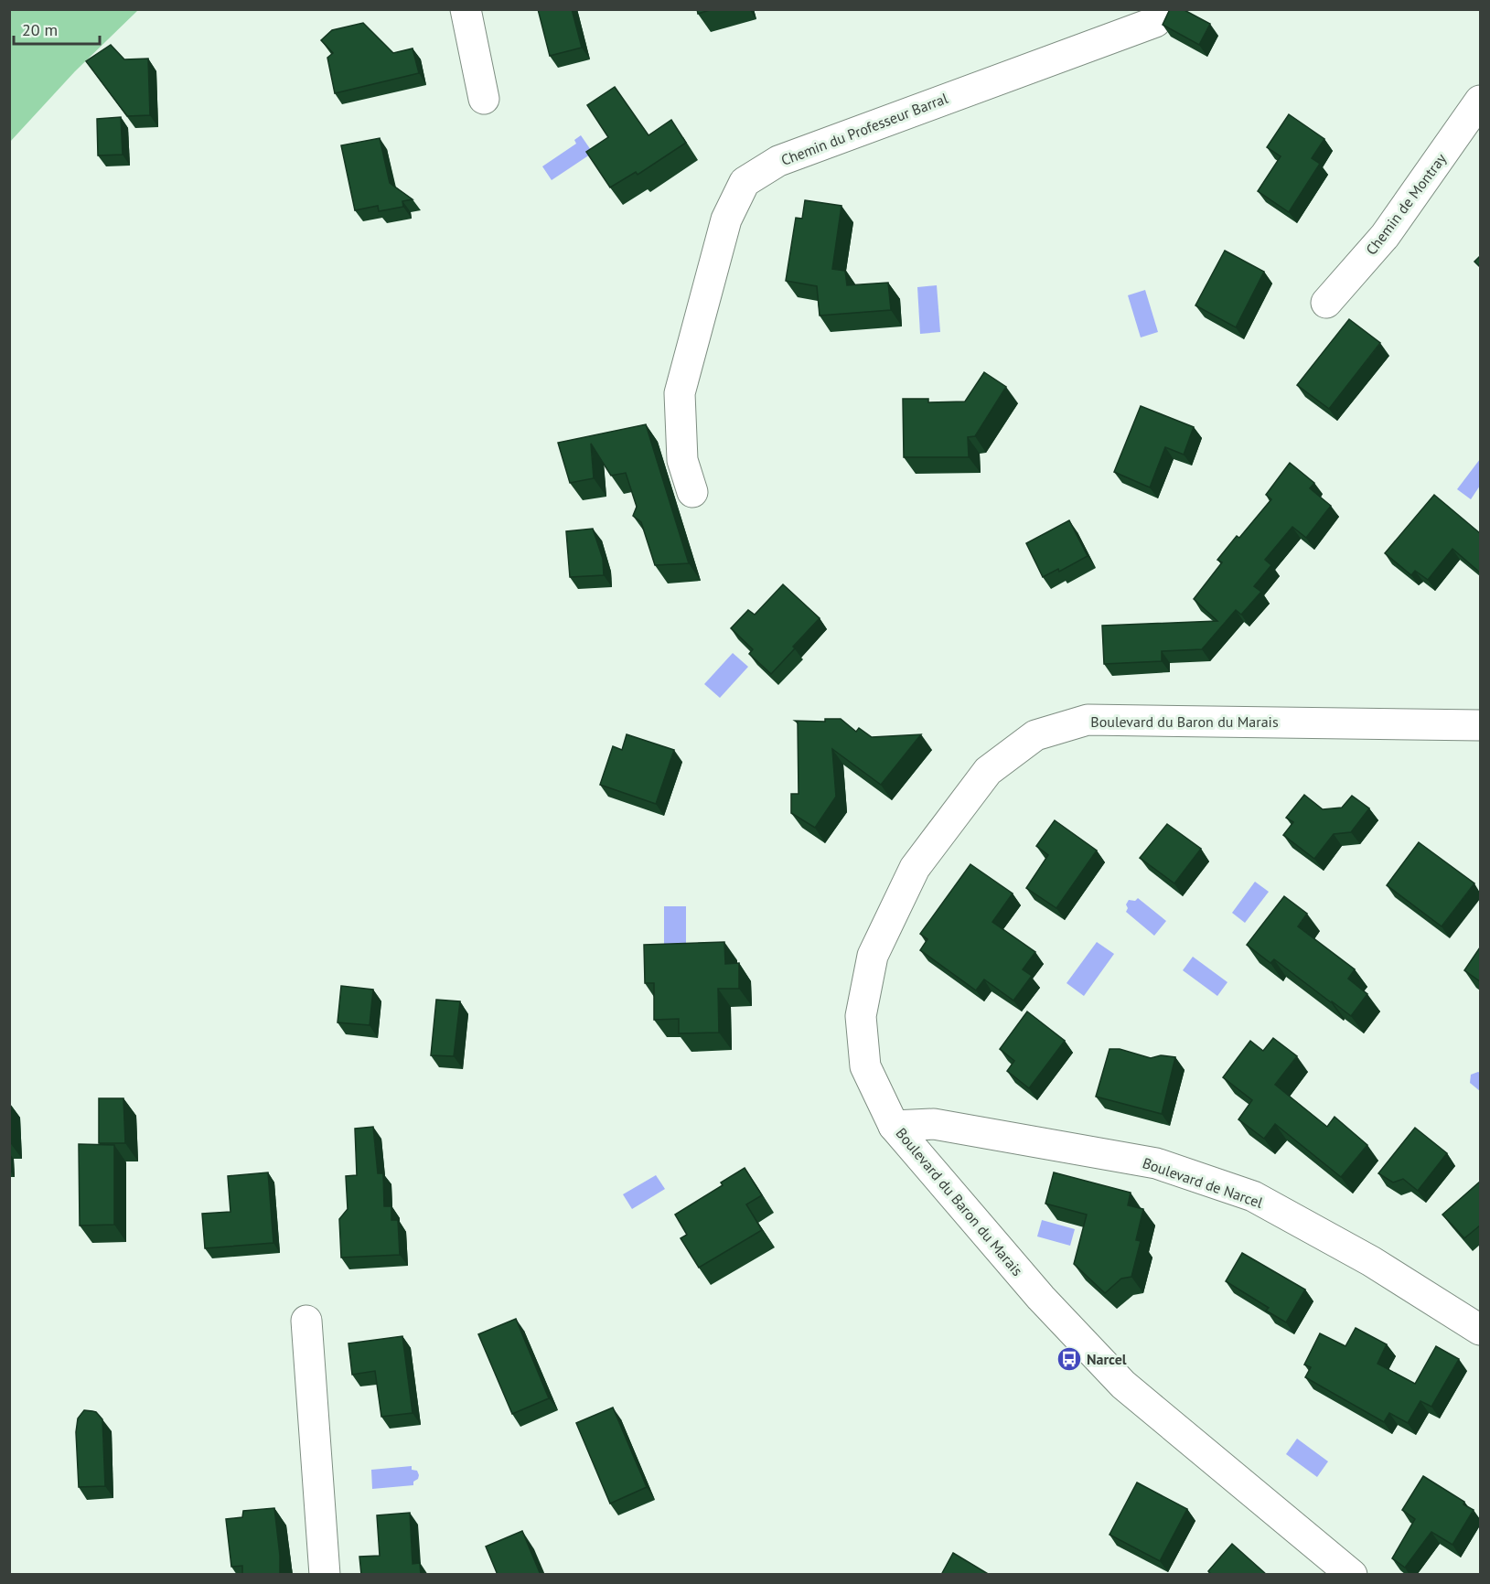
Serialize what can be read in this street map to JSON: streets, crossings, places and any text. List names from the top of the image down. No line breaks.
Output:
{"streets":{"street":["Chemin du Professeur Barral","Chemin de Montray","Boulevard du Baron du Marais","Boulevard de Narcel"]},"crossings":[["Boulevard du Baron du Marais","Boulevard de Narcel"]],"places":{"bus stop":["Narcel"]},"scale_bar":"20 m"}
